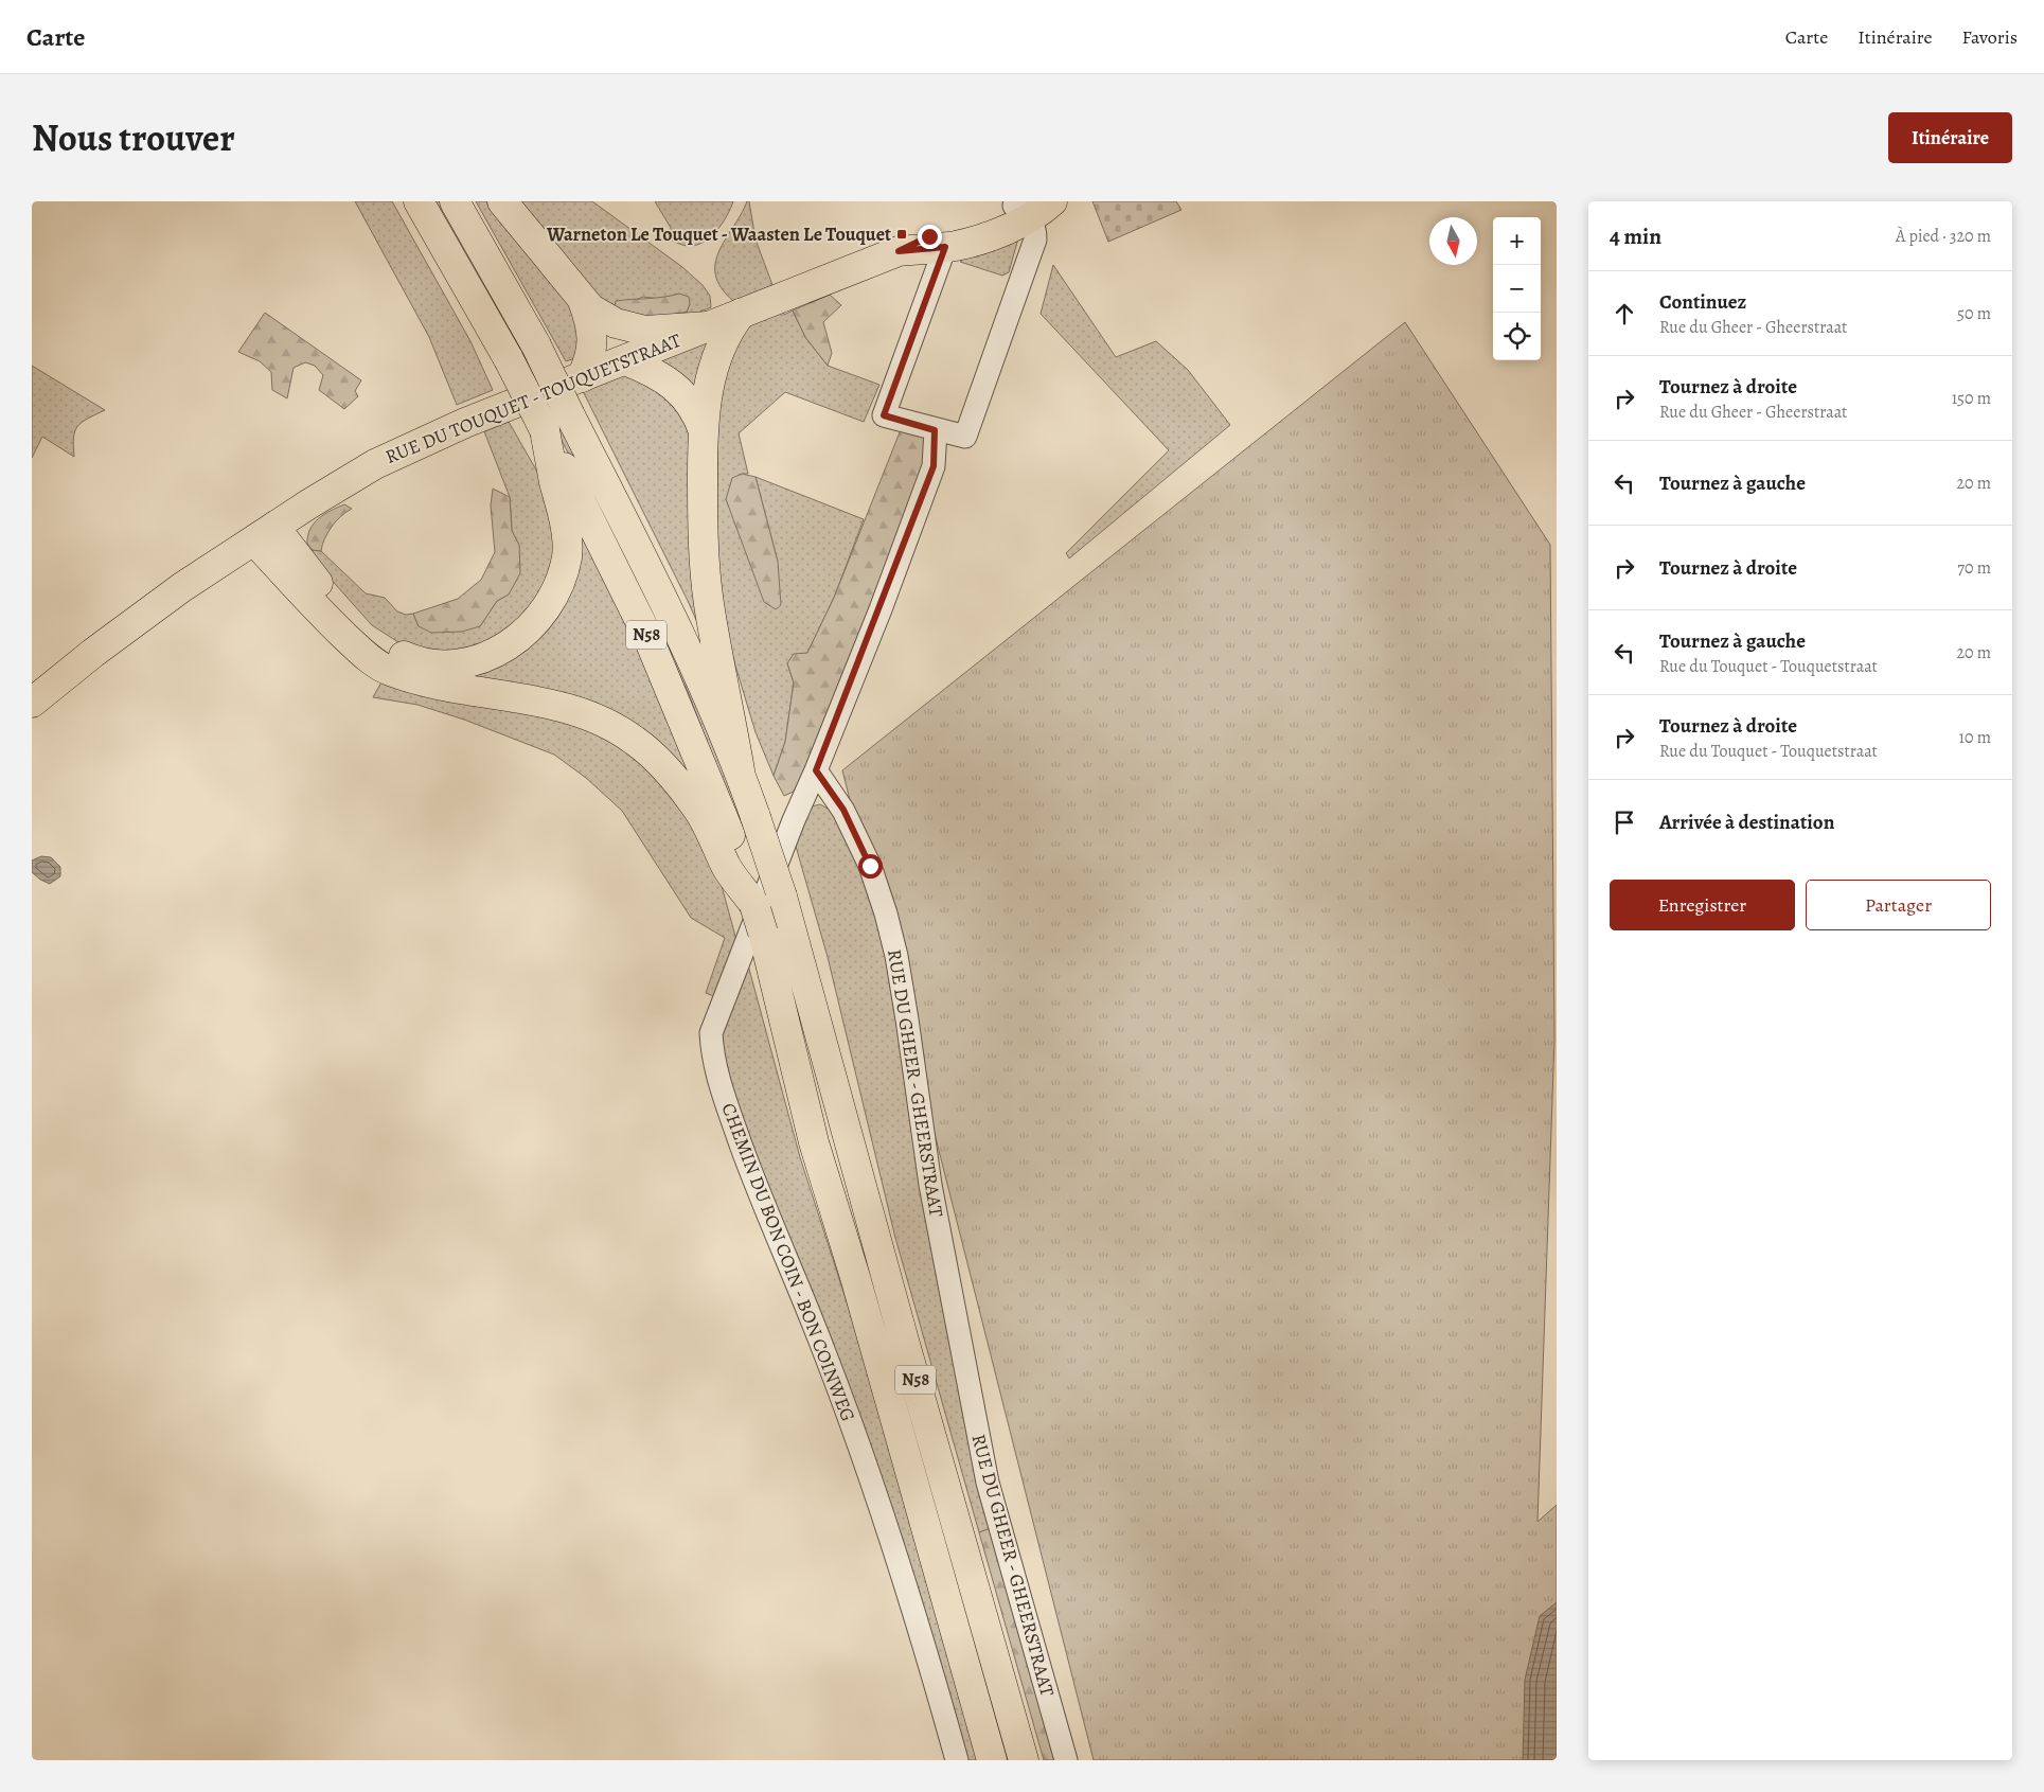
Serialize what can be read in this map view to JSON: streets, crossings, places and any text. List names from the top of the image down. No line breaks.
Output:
{"streets":{"main road":["RUE DU TOUQUET - TOUQUETSTRAAT","N58"],"street":["RUE DU GHEER - GHEERSTRAAT","CHEMIN DU BON COIN - BON COINWEG"]},"crossings":[["RUE DU GHEER - GHEERSTRAAT","CHEMIN DU BON COIN - BON COINWEG"]],"places":{"transit":["Warneton Le Touquet - Waasten Le Touquet"]},"north":"bottom","page":{"header":"Carte","nav":["Carte","Itinéraire","Favoris"],"title":"Nous trouver","buttons":["Itinéraire",["Enregistrer","Partager"]],"heading":["4 min","À pied · 320 m"],"map_buttons":["+","−"],"list":[["Continuez","Rue du Gheer - Gheerstraat","50 m"],["Tournez à droite","Rue du Gheer - Gheerstraat","150 m"],["Tournez à gauche","20 m"],["Tournez à droite","70 m"],["Tournez à gauche","Rue du Touquet - Touquetstraat","20 m"],["Tournez à droite","Rue du Touquet - Touquetstraat","10 m"],"Arrivée à destination"]}}
